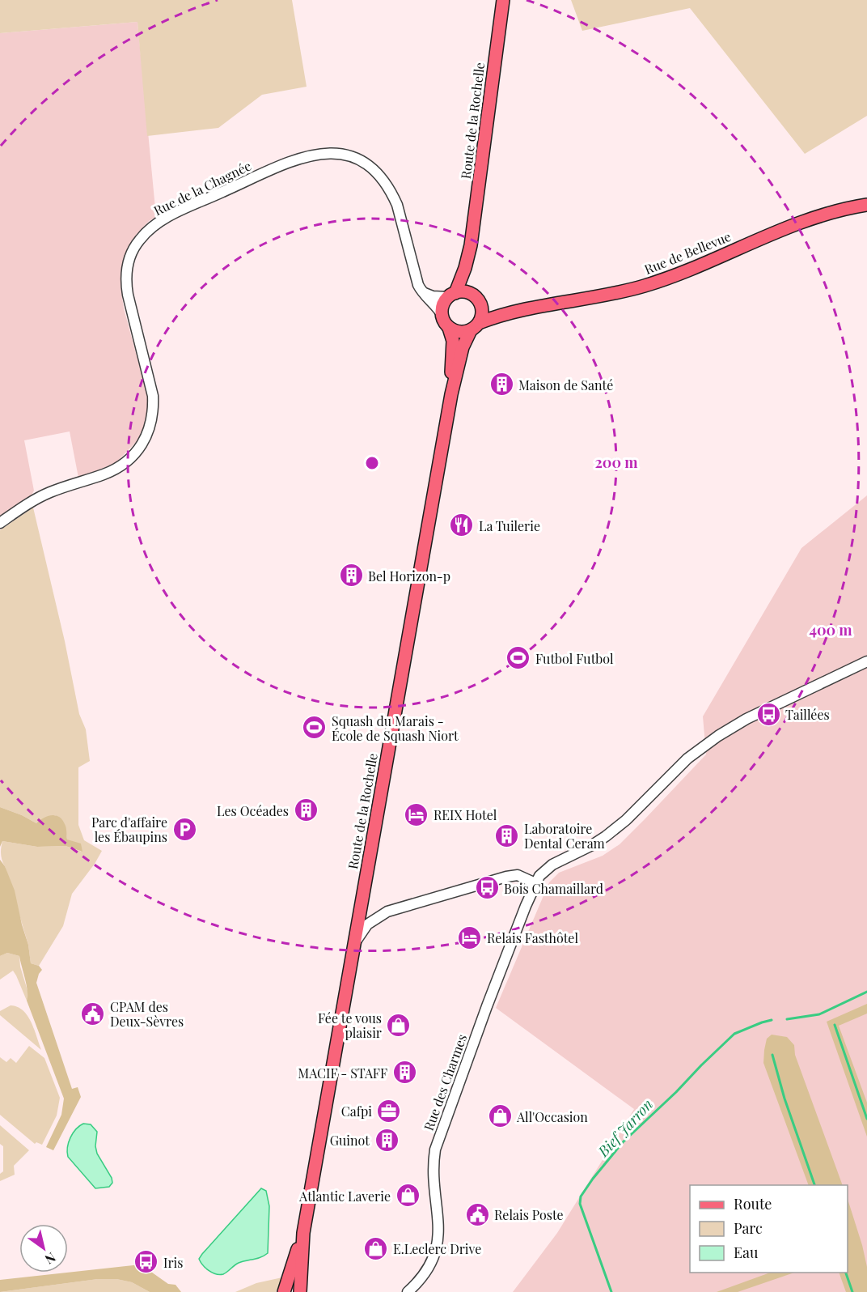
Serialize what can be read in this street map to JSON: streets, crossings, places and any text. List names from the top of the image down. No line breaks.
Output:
{"streets":{"main road":["Route de la Rochelle","Rue de Bellevue"],"street":["Rue de la Chagnée","Rue des Charmes"]},"crossings":[["Route de la Rochelle","Rue de la Chagnée"],["Route de la Rochelle","Rue de Bellevue"],["Rue de la Chagnée","Rue de Bellevue"]],"water":["Bief Jarron"],"places":{"building":["Maison de Santé","Bel Horizon-p","Les Océades","Laboratoire Dental Ceram","MACIF - STAFF","Guinot"],"restaurant":["La Tuilerie"],"sports":["Futbol Futbol","Squash du Marais - École de Squash Niort"],"bus stop":["Taillées","Bois Chamaillard","Iris"],"hotel":["REIX Hotel","Relais Fasthôtel"],"parking":["Parc d'affaire les Ébaupins"],"public building":["CPAM des Deux-Sèvres","Relais Poste"],"shop":["Fée te vous plaisir","All'Occasion","Atlantic Laverie","E.Leclerc Drive"],"office":["Cafpi"]},"legend":["Route","Parc","Eau"],"north":"bottom right","rings":["200 m","400 m"]}
